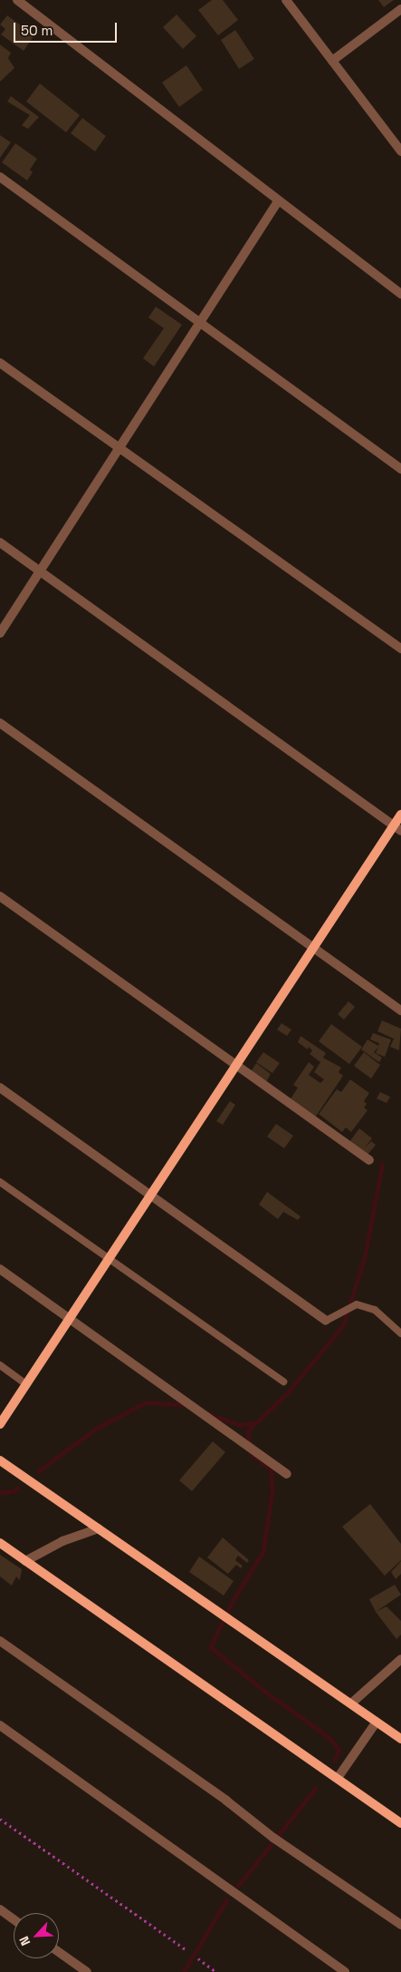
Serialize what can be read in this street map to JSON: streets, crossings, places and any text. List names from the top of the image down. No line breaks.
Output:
{"scale_bar":"50 m","north":"bottom left"}
